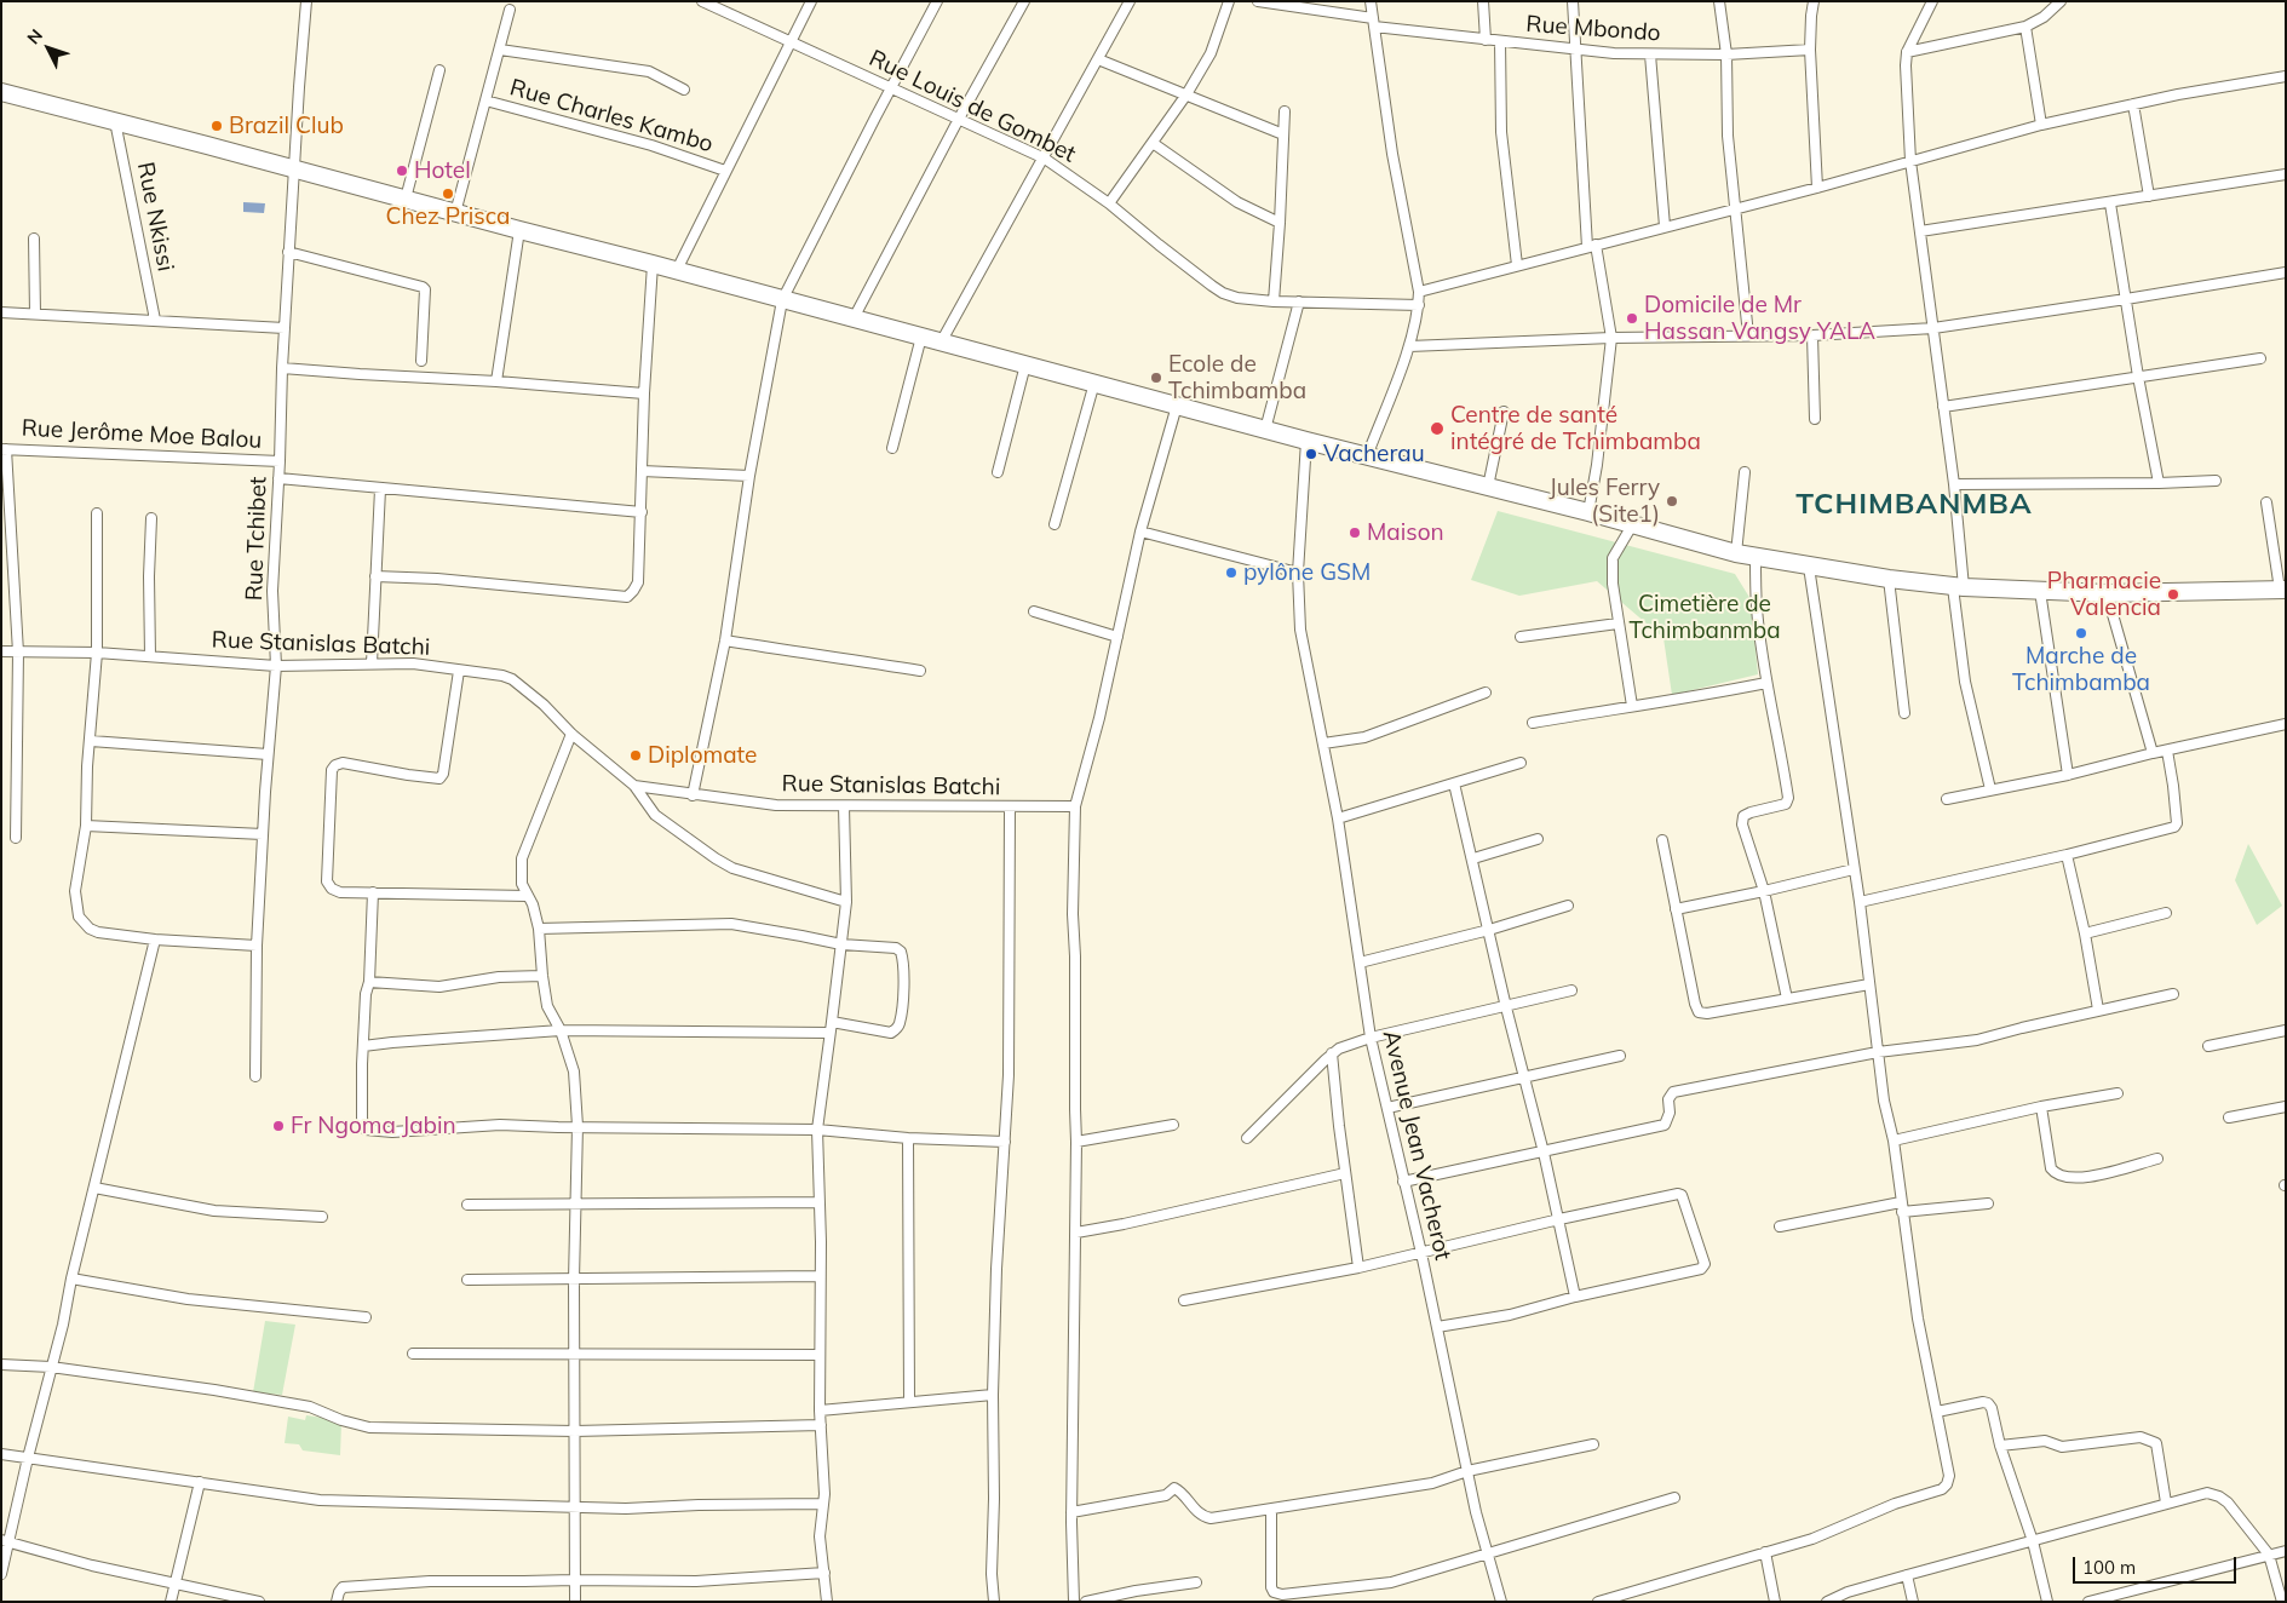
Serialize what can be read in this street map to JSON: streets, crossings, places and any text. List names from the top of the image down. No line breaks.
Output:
{"streets":{"street":["Rue Mbondo","Rue Louis de Gombet","Rue Charles Kambo","Rue Nkissi","Rue Jerôme Moe Balou","Rue Tchibet","Rue Stanislas Batchi","Avenue Jean Vacherot"]},"crossings":[["Rue Jerôme Moe Balou","Rue Tchibet"],["Rue Tchibet","Rue Stanislas Batchi"]],"districts":["TCHIMBANMBA"],"parks":["Cimetière de Tchimbanmba"],"places":["Brazil Club","Hotel","Chez Prisca","Domicile de Mr Hassan Vangsy YALA","Ecole de Tchimbamba","Centre de santé intégré de Tchimbamba","Vacherau","Jules Ferry (Site1)","Maison","pylône GSM","Pharmacie Valencia","Marche de Tchimbamba","Diplomate","Fr Ngoma Jabin"],"scale_bar":"100 m","north":"top left"}
